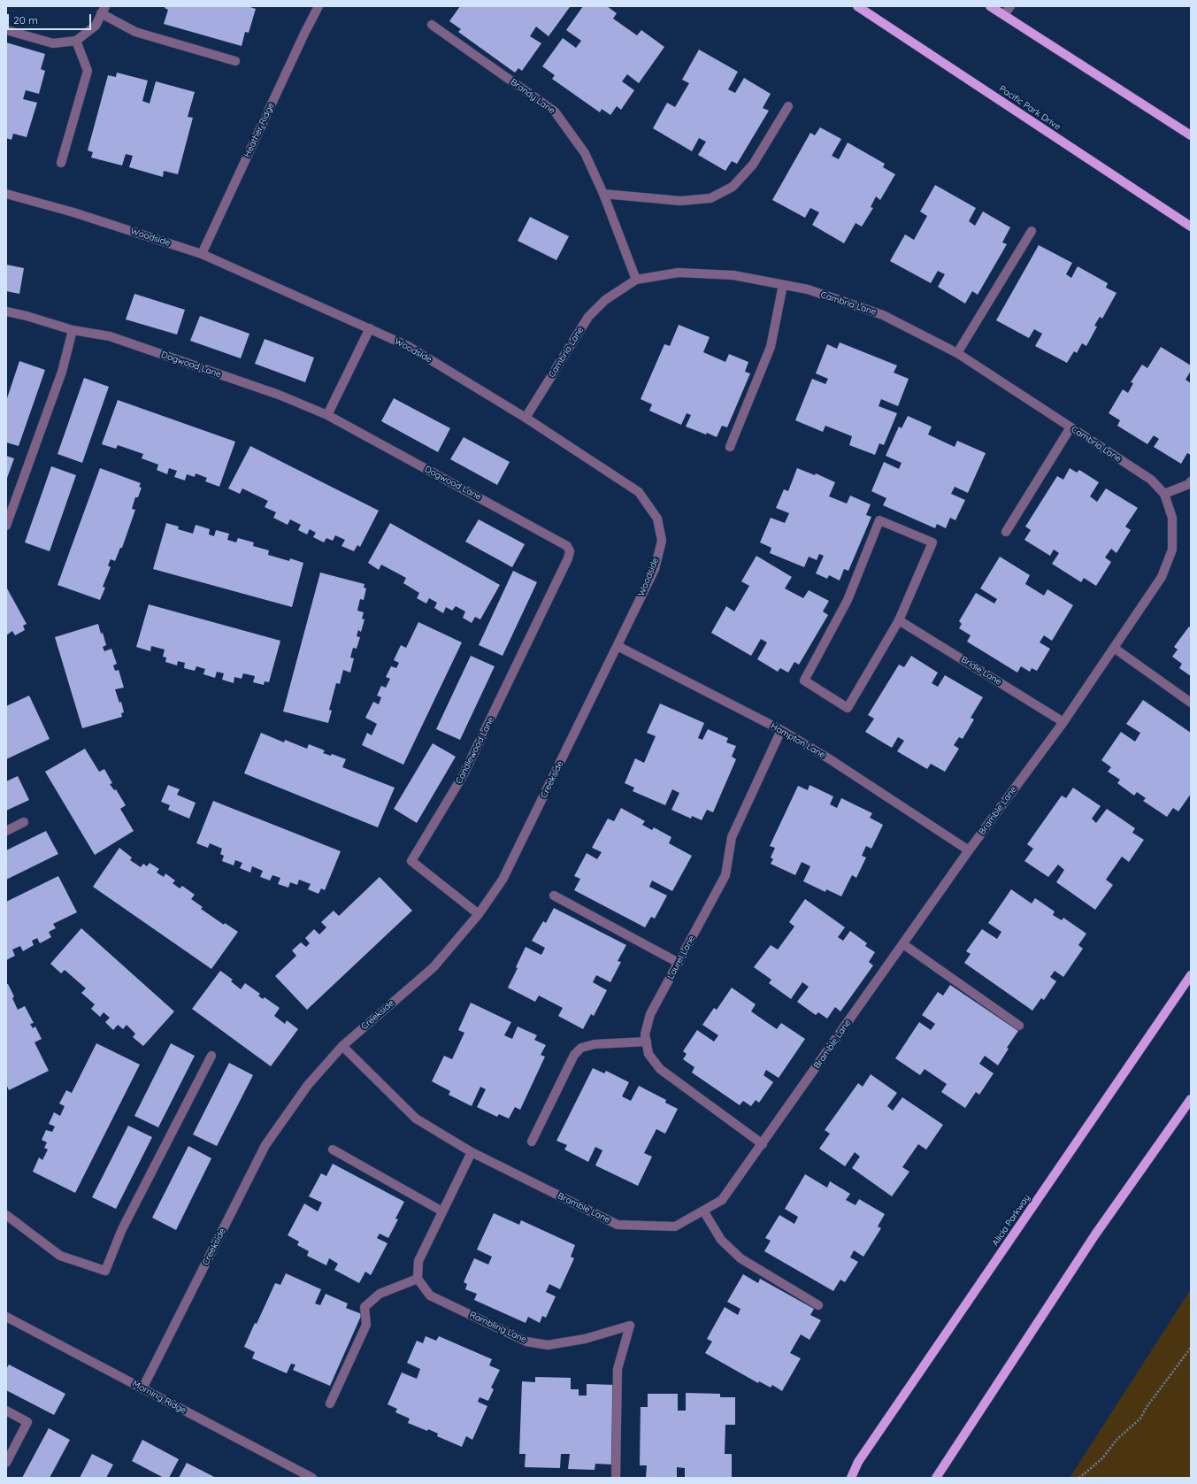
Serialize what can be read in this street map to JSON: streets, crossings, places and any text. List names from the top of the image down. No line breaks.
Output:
{"streets":{"main road":["Pacific Park Drive","Alicia Parkway"],"street":["Brandy Lane","Heather Ridge","Woodside","Cambria Lane","Dogwood Lane","Bridle Lane","Hampton Lane","Candlewood Lane","Creekside","Bramble Lane","Laurel Lane","Rambling Lane","Morning Ridge"]},"crossings":[["Brandy Lane","Cambria Lane"],["Heather Ridge","Woodside"],["Woodside","Cambria Lane"],["Woodside","Hampton Lane"],["Woodside","Creekside"],["Cambria Lane","Bramble Lane"],["Dogwood Lane","Candlewood Lane"],["Bridle Lane","Bramble Lane"],["Hampton Lane","Creekside"],["Hampton Lane","Bramble Lane"],["Hampton Lane","Laurel Lane"],["Candlewood Lane","Creekside"],["Creekside","Bramble Lane"],["Creekside","Morning Ridge"],["Bramble Lane","Laurel Lane"]],"scale_bar":"20 m"}
